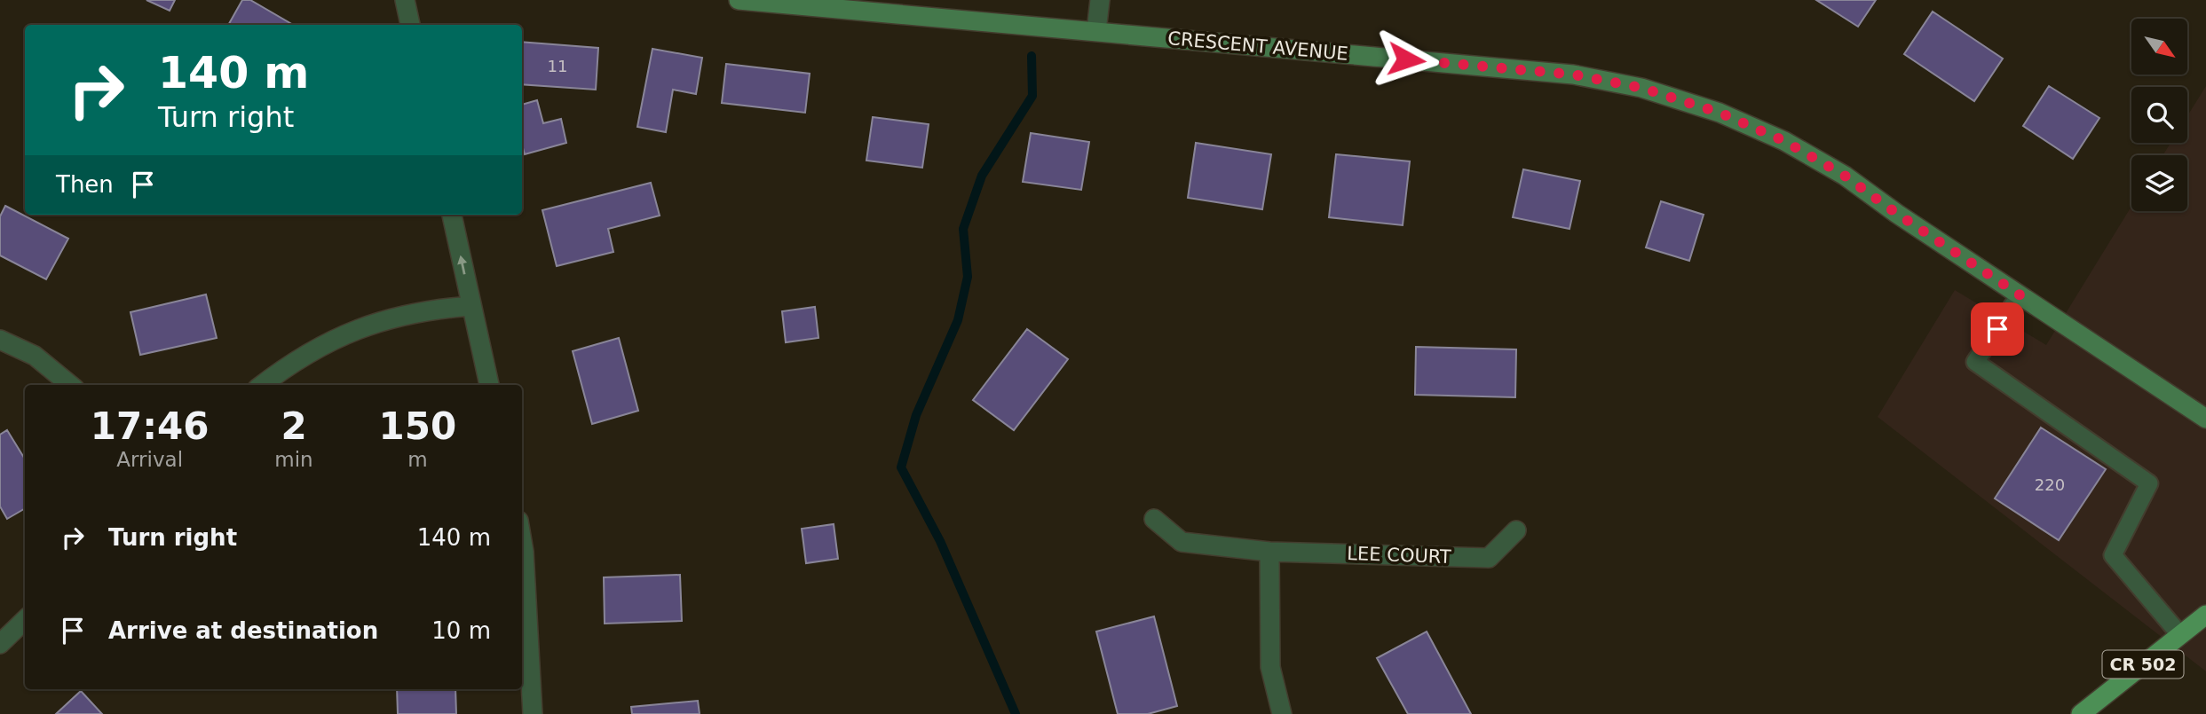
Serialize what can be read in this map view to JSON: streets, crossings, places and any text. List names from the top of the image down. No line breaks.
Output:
{"streets":{"main road":["CRESCENT AVENUE","CR 502"],"street":["LEE COURT"]},"house_numbers":["11","220"],"north":"bottom right","page":{"turn":["140 m","Turn right"],"then":"Then","eta":["17:46","Arrival","2","min","150","m"],"list":[{"name":"Turn right","value":"140 m"},{"name":"Arrive at destination","value":"10 m"}]}}
